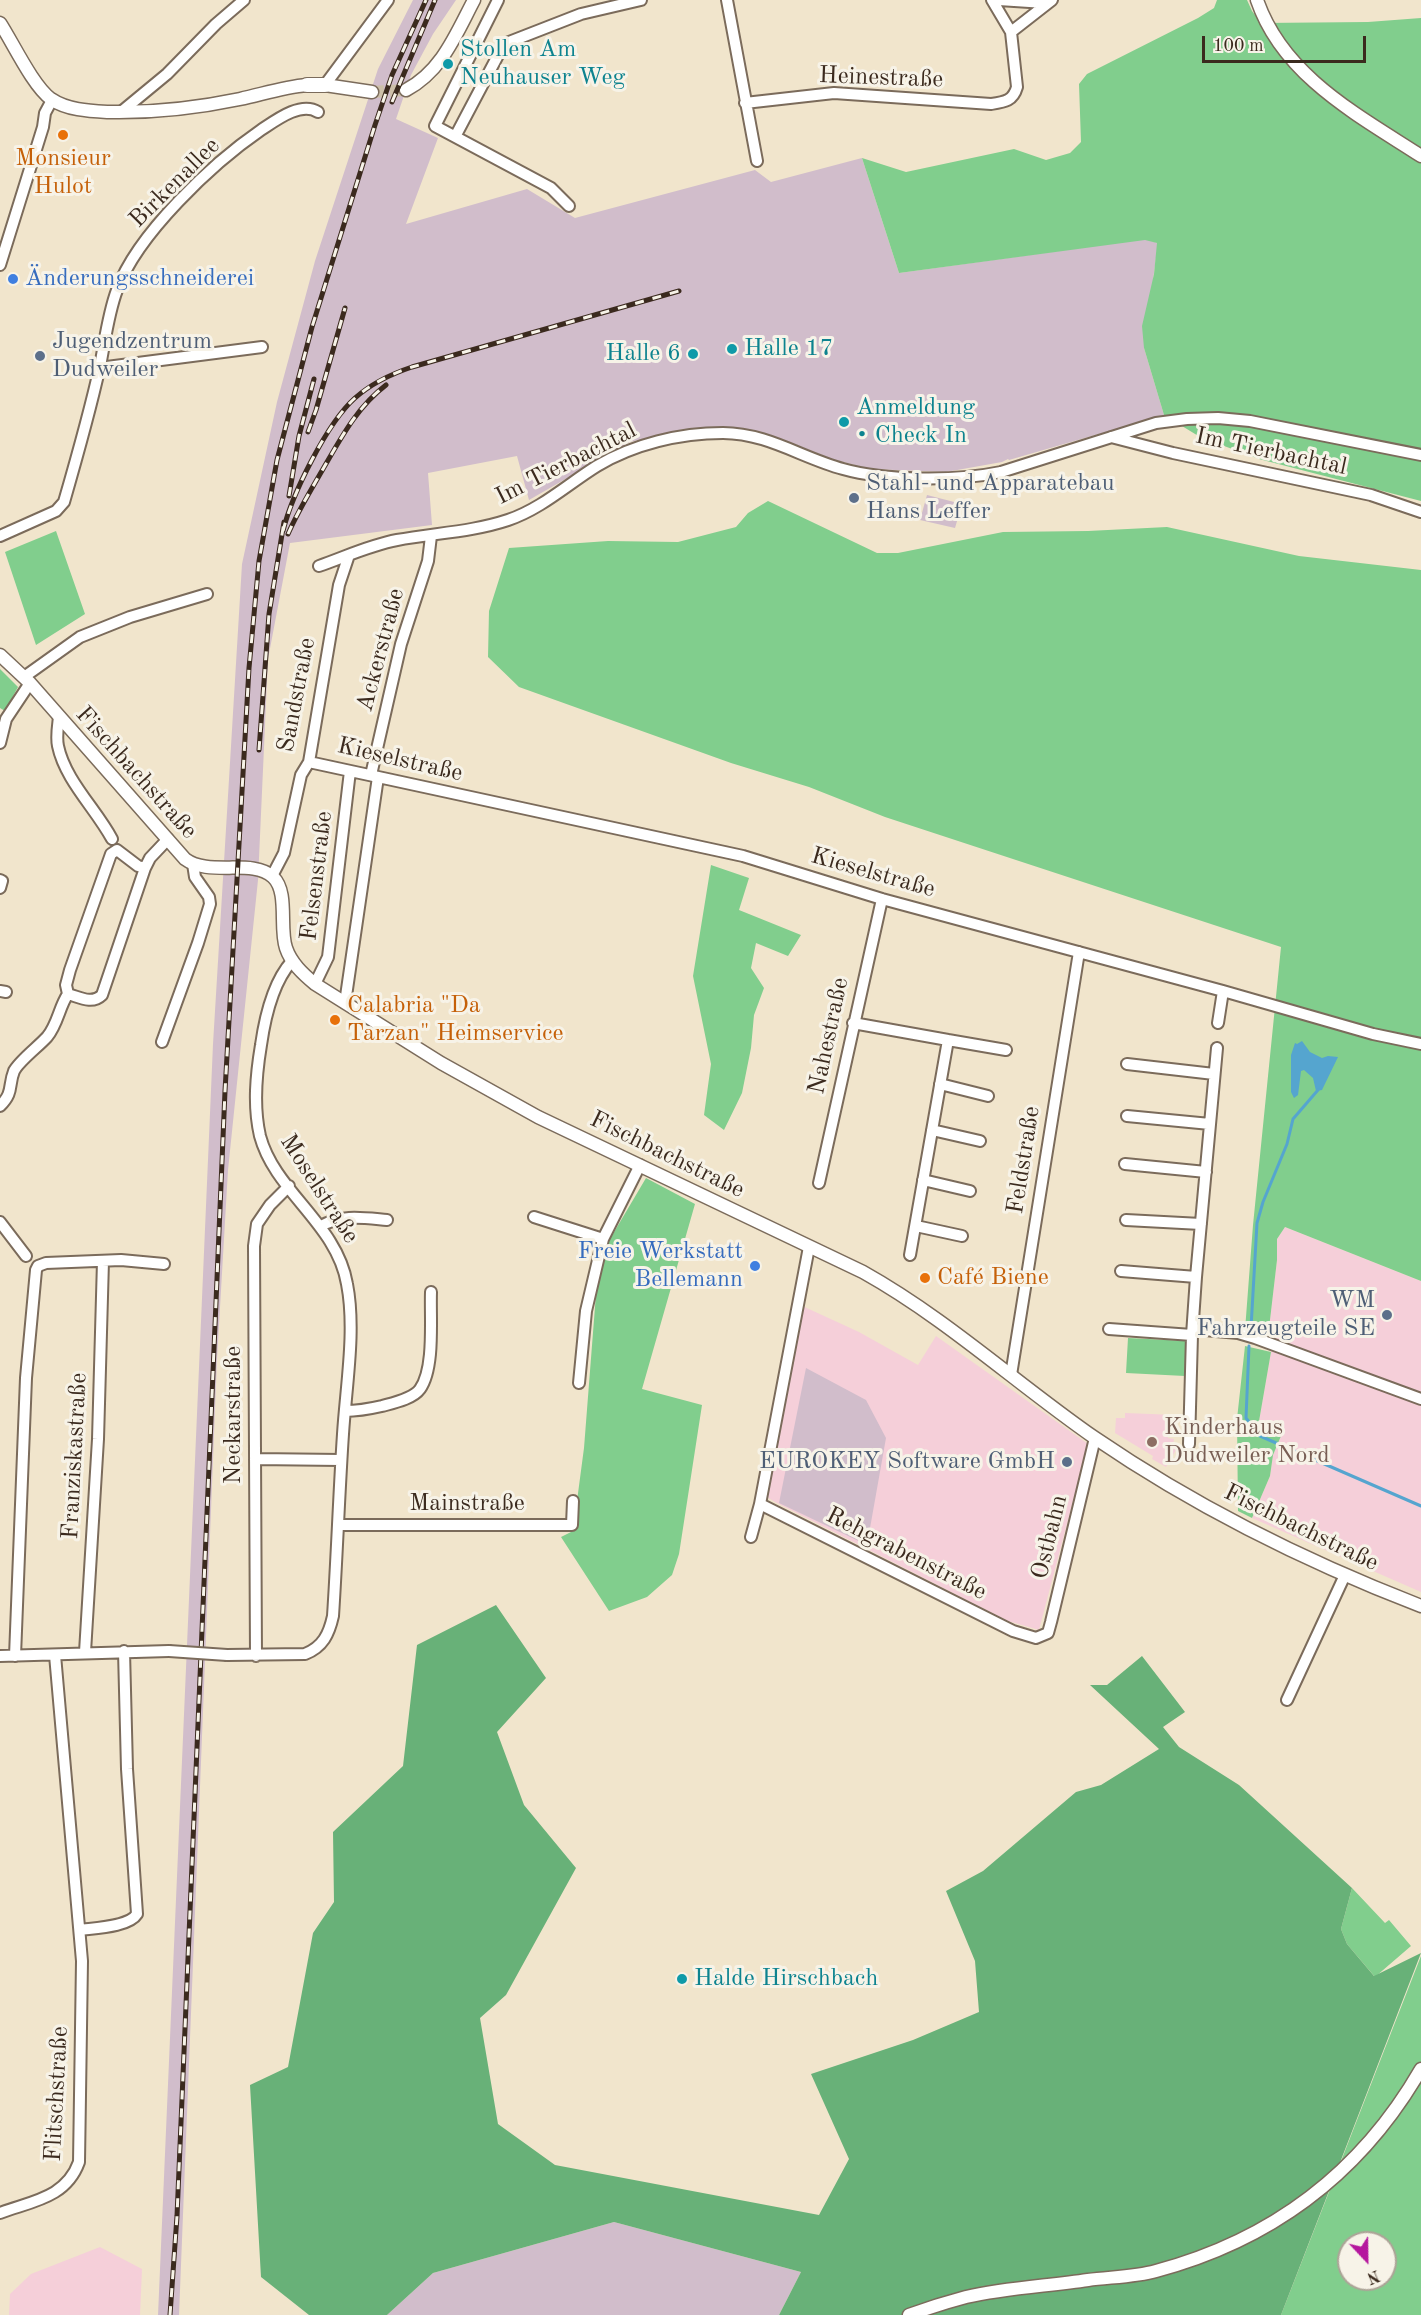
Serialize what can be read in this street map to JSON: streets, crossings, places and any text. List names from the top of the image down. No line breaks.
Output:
{"streets":{"street":["Heinestraße","Birkenallee","Im Tierbachtal","Ackerstraße","Sandstraße","Kieselstraße","Fischbachstraße","Felsenstraße","Nahestraße","Feldstraße","Moselstraße","Neckarstraße","Franziskastraße","Mainstraße","Ostbahn","Rehgrabenstraße","Flitschstraße"]},"crossings":[["Im Tierbachtal","Ackerstraße"],["Im Tierbachtal","Sandstraße"],["Ackerstraße","Kieselstraße"],["Ackerstraße","Fischbachstraße"],["Sandstraße","Kieselstraße"],["Sandstraße","Fischbachstraße"],["Kieselstraße","Felsenstraße"],["Kieselstraße","Nahestraße"],["Kieselstraße","Feldstraße"],["Fischbachstraße","Felsenstraße"],["Fischbachstraße","Feldstraße"],["Fischbachstraße","Moselstraße"],["Fischbachstraße","Ostbahn"],["Moselstraße","Neckarstraße"],["Moselstraße","Mainstraße"],["Ostbahn","Rehgrabenstraße"]],"places":["Stollen Am Neuhauser Weg","Monsieur Hulot","Änderungsschneiderei","Halle 17","Halle 6","Jugendzentrum Dudweiler","Anmeldung • Check In","Stahl- und Apparatebau Hans Leffer","Calabria \"Da Tarzan\" Heimservice","Freie Werkstatt Bellemann","Café Biene","WM Fahrzeugteile SE","Kinderhaus Dudweiler Nord","EUROKEY Software GmbH","Halde Hirschbach"],"scale_bar":"100 m","north":"bottom"}
